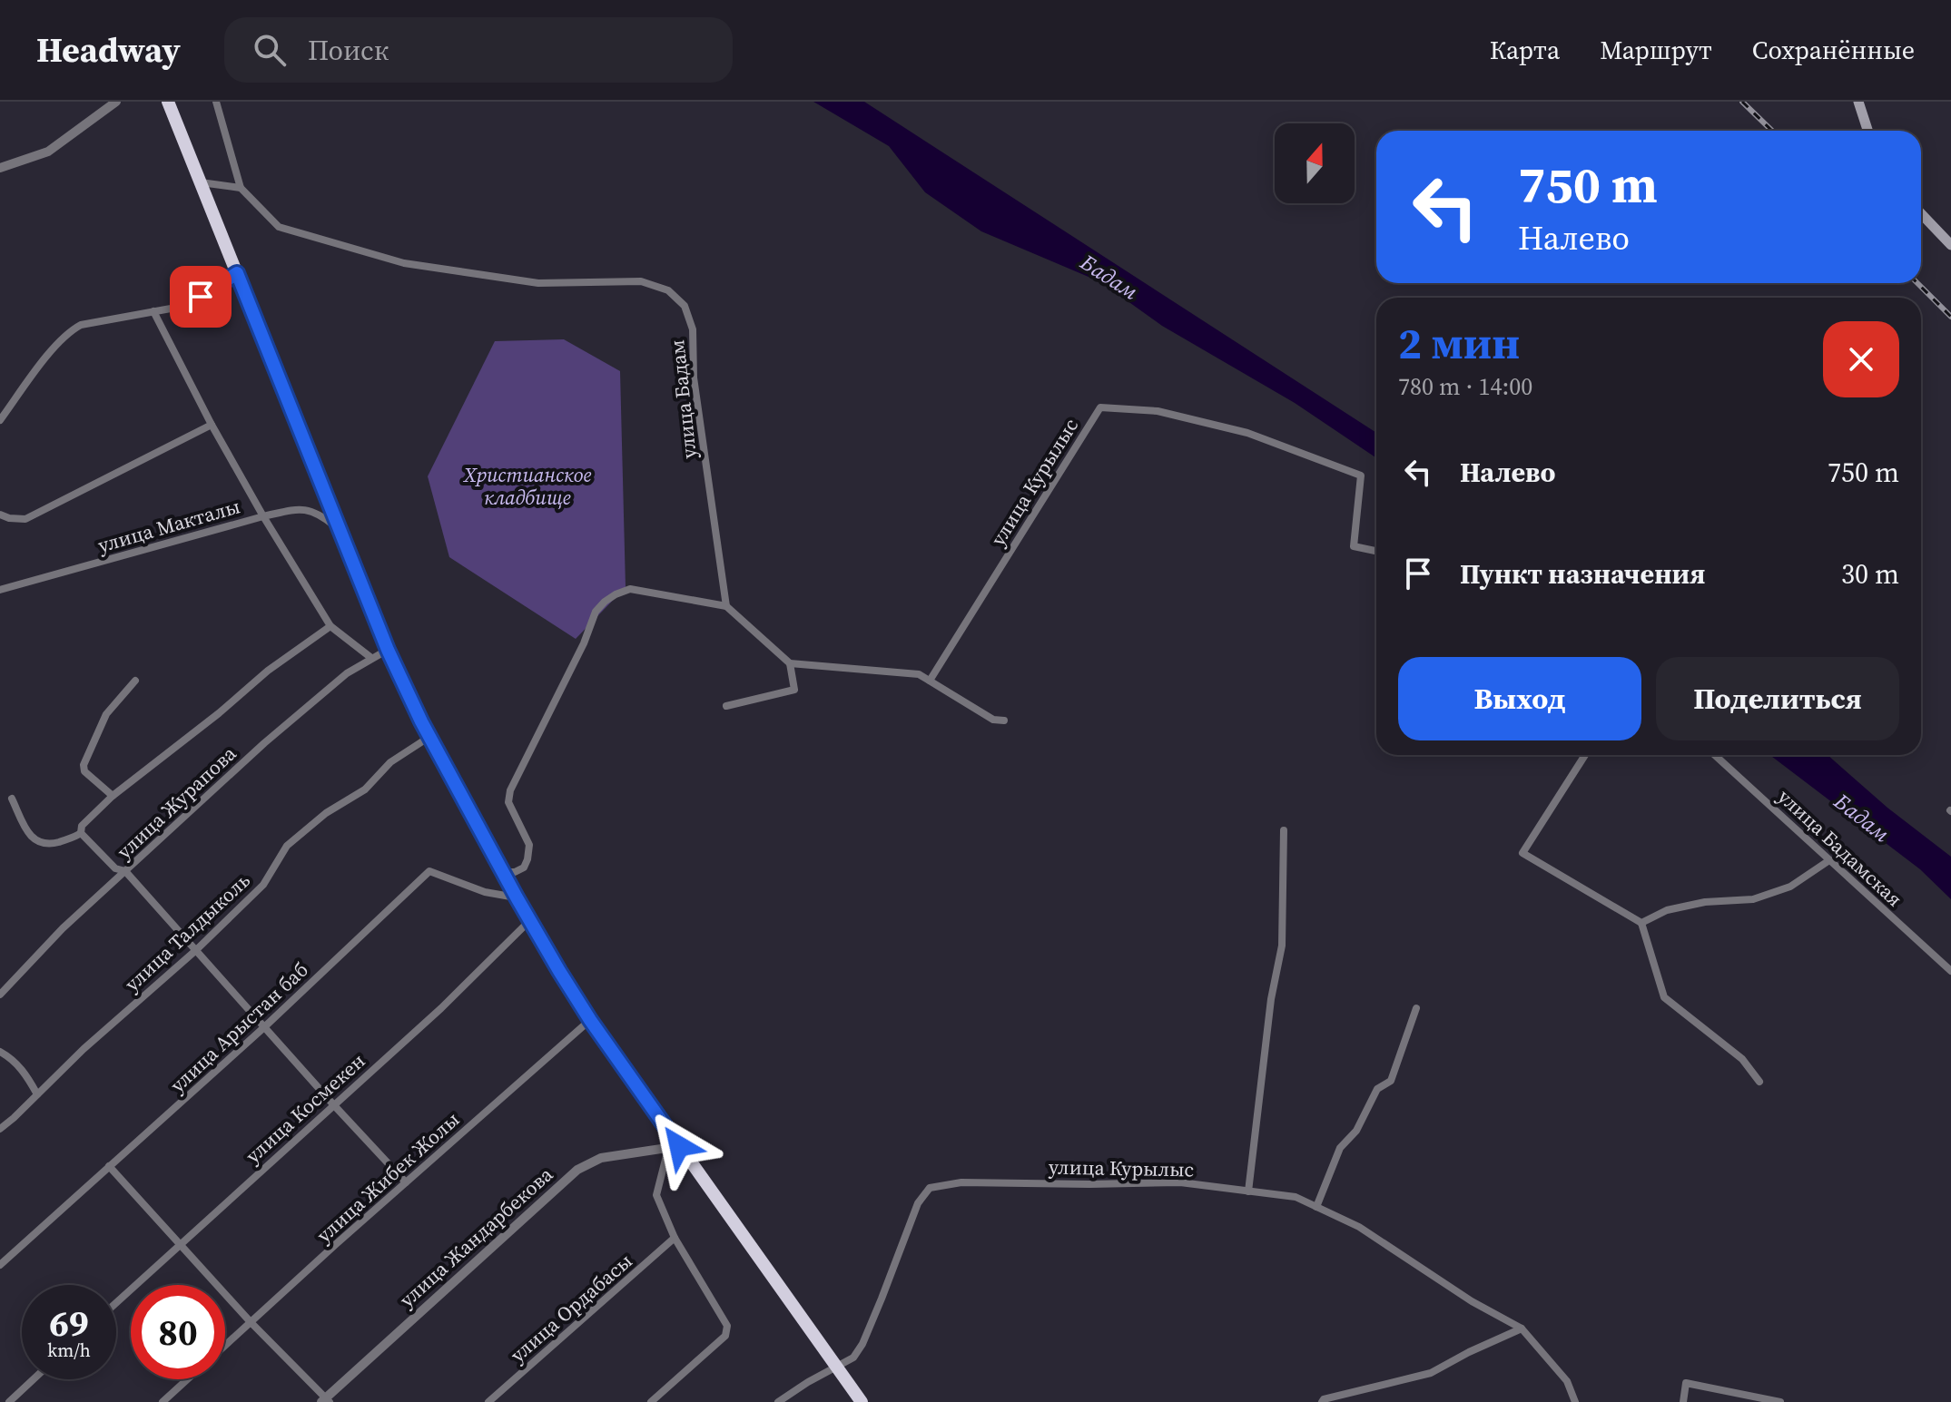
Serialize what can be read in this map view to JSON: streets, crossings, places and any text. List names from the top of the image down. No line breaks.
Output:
{"streets":{"street":["улица Бадам","улица Курылыс","улица Макталы","улица Журапова","улица Бадамская","улица Талдыколь","улица Арыстан баб","улица Космекен","улица Жибек Жолы","улица Жандарбекова","улица Ордабасы"]},"water":["Бадам"],"parks":["Христианское кладбище"],"north":"top","page":{"header":"Headway","search":"Поиск","nav":["Карта","Маршрут","Сохранённые"],"turn":["750 m","Налево"],"heading":["2 мин","780 m · 14:00"],"list":[{"name":"Налево","value":"750 m"},{"name":"Пункт назначения","value":"30 m"}],"buttons":["Выход","Поделиться"],"speed":"69 km/h","limit":"80"}}
